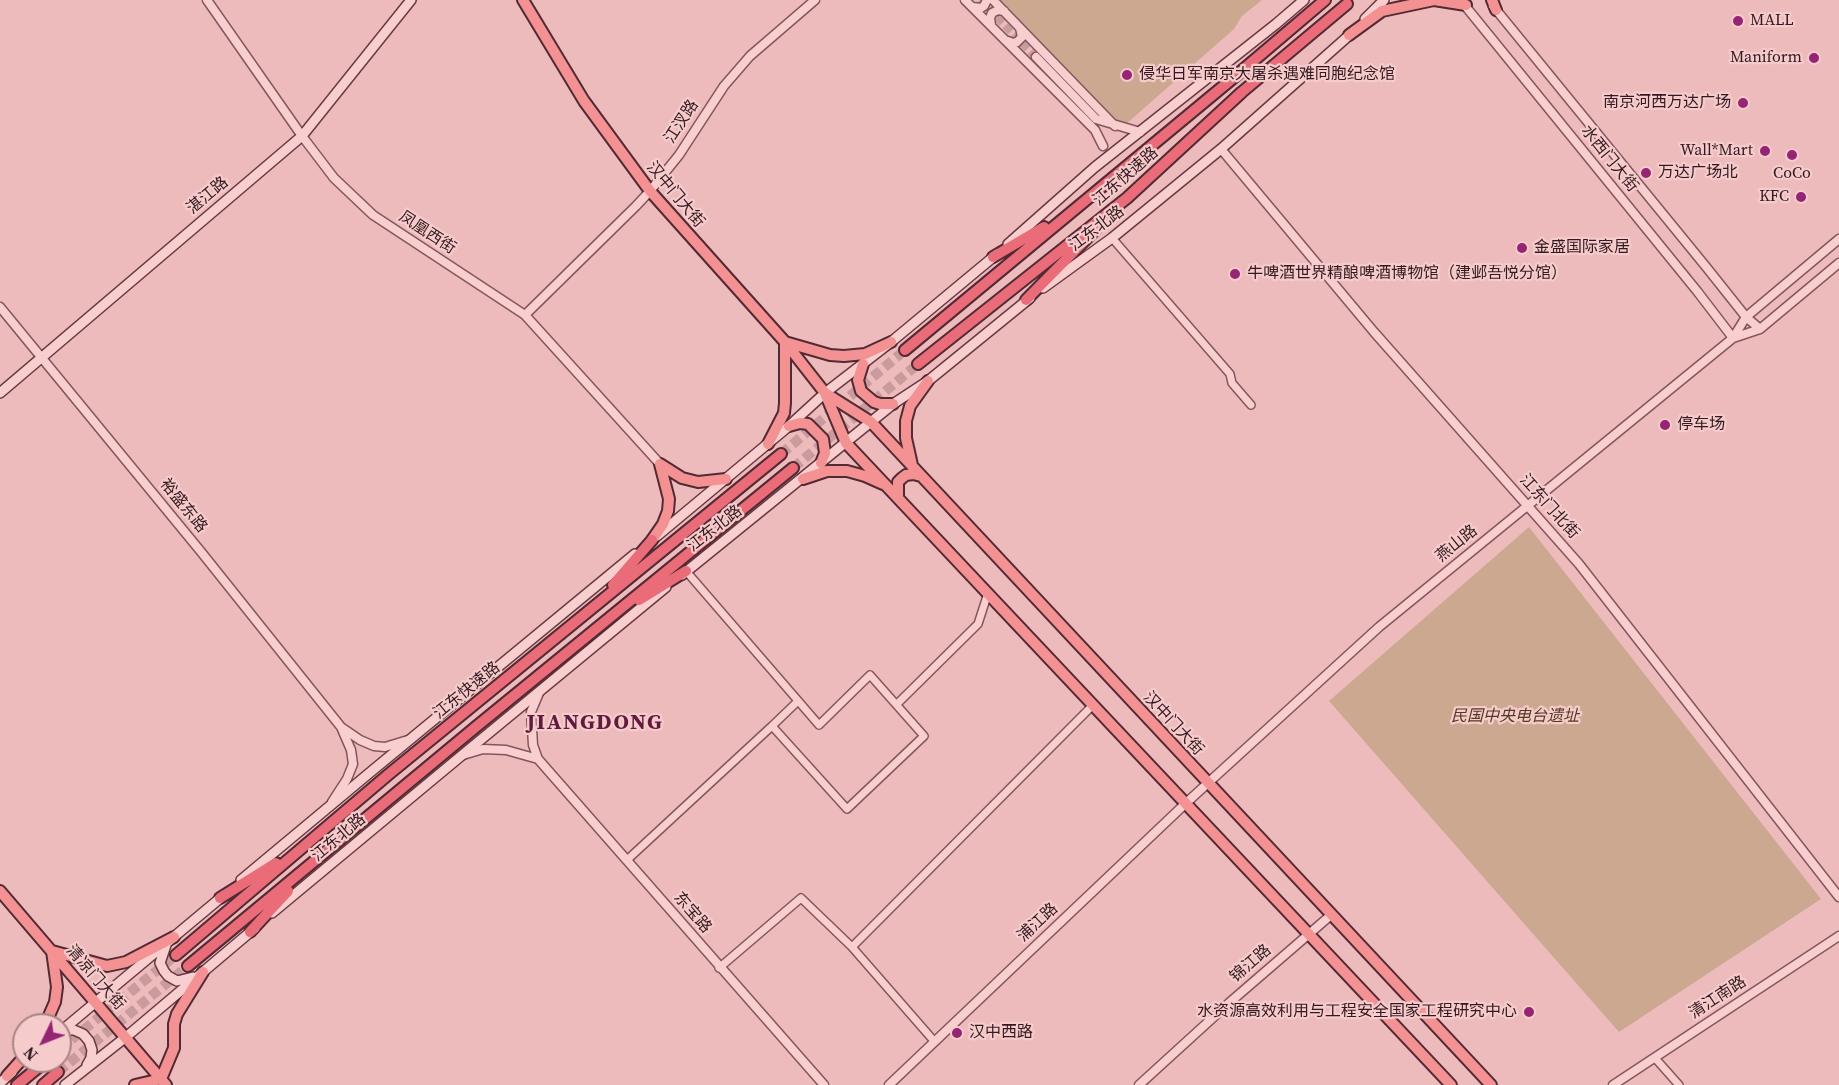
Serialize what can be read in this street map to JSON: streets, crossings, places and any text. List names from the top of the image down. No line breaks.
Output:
{"streets":{"highway":["江东快速路"],"main road":["汉中门大街","湛江路","江东北路","清凉门大街"],"street":["江汊路","水西门大街","凤凰西街","裕盛东路","江东门北街","燕山路","东宝路","浦江路","锦江路","清江南路"]},"crossings":[["江汊路","汉中门大街"],["江汊路","凤凰西街"],["水西门大街","燕山路"],["汉中门大街","江东北路"],["汉中门大街","燕山路"],["汉中门大街","浦江路"],["汉中门大街","锦江路"],["湛江路","凤凰西街"],["湛江路","裕盛东路"],["江东北路","裕盛东路"],["江东北路","江东门北街"],["江东北路","清凉门大街"],["江东门北街","燕山路"],["燕山路","浦江路"]],"districts":["JIANGDONG"],"parks":["民国中央电台遗址"],"places":["MALL","Maniform","侵华日军南京大屠杀遇难同胞纪念馆","南京河西万达广场","Wall*Mart","CoCo","万达广场北","KFC","金盛国际家居","牛啤酒世界精酿啤酒博物馆（建邺吾悦分馆）","停车场","水资源高效利用与工程安全国家工程研究中心","汉中西路"],"north":"bottom left"}
